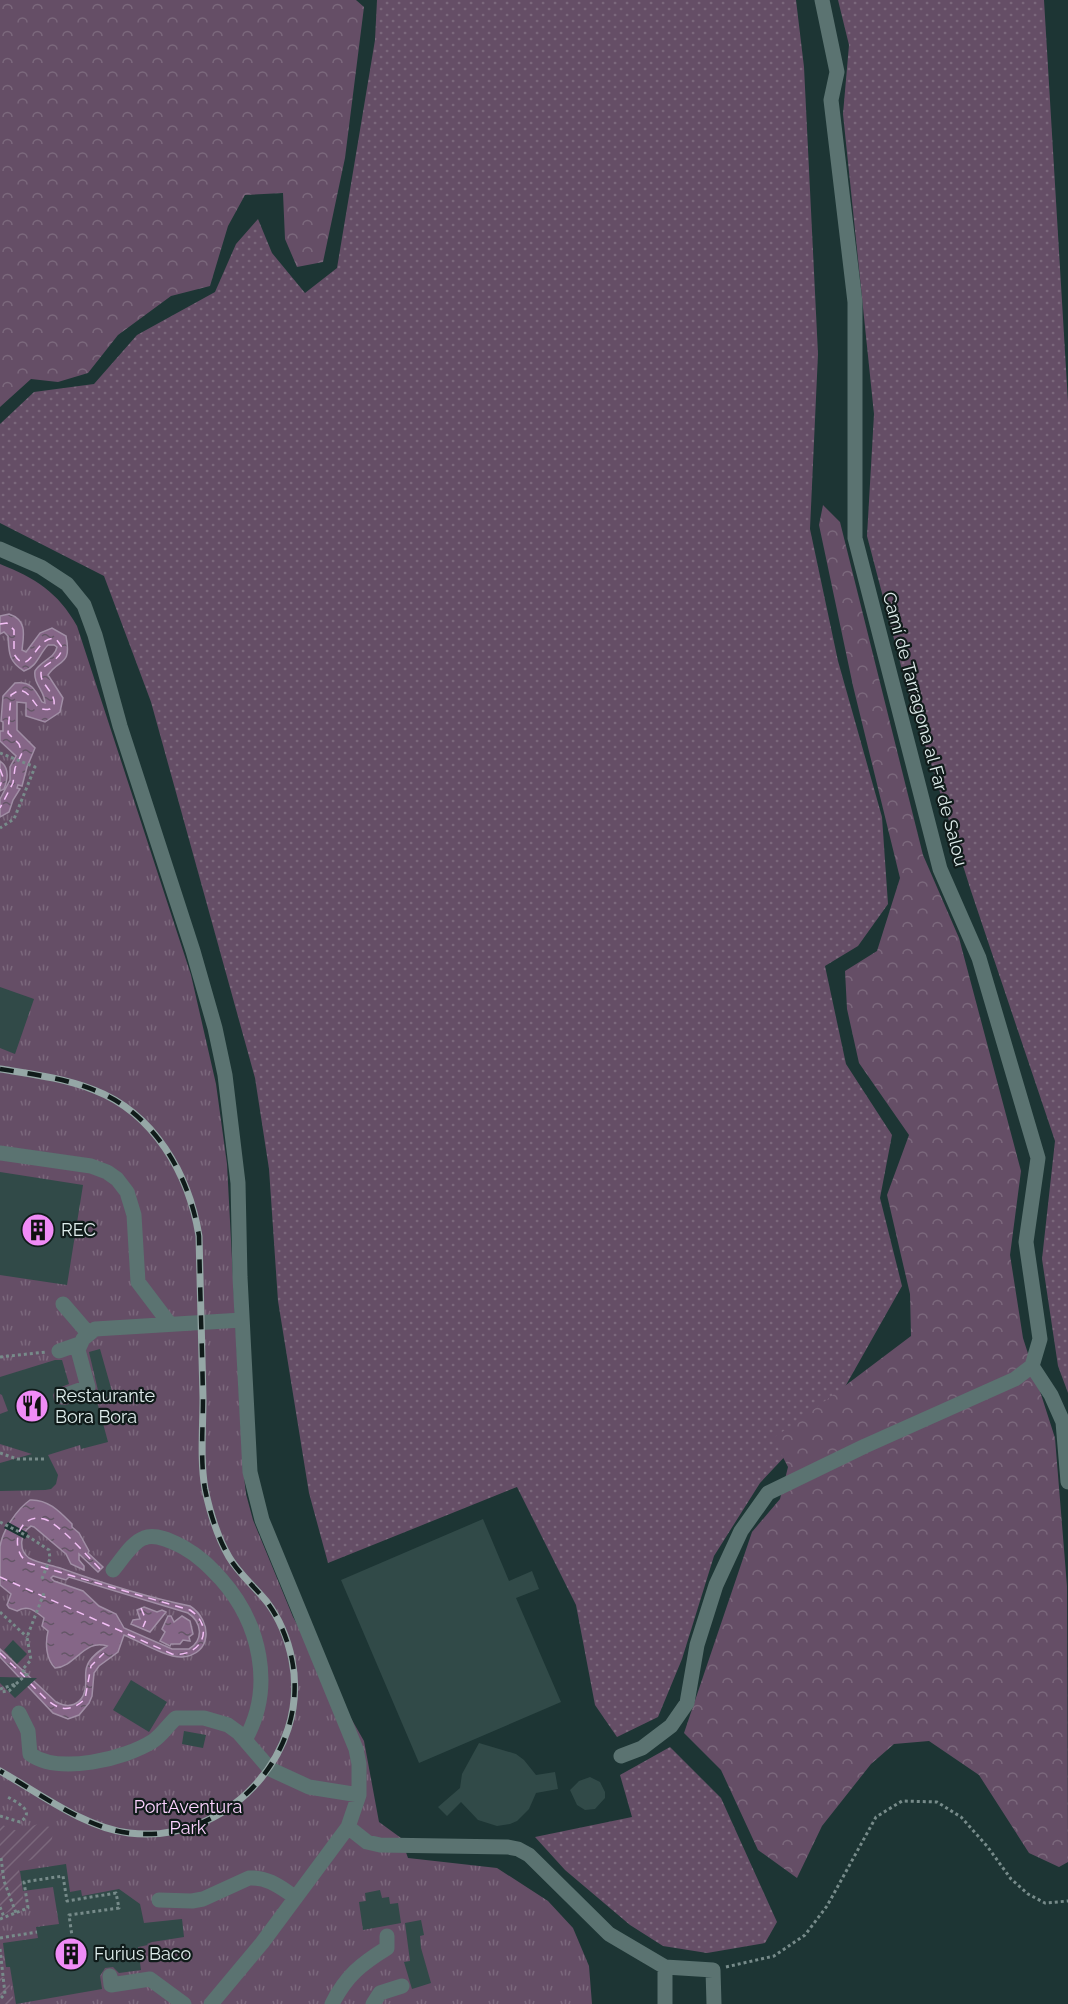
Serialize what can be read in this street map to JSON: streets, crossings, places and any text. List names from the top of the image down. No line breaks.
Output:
{"streets":{"street":["Camí de Tarragona al Far de Salou"]},"parks":["PortAventura Park"],"places":{"building":["REC","Furius Baco"],"restaurant":["Restaurante Bora Bora"]}}
